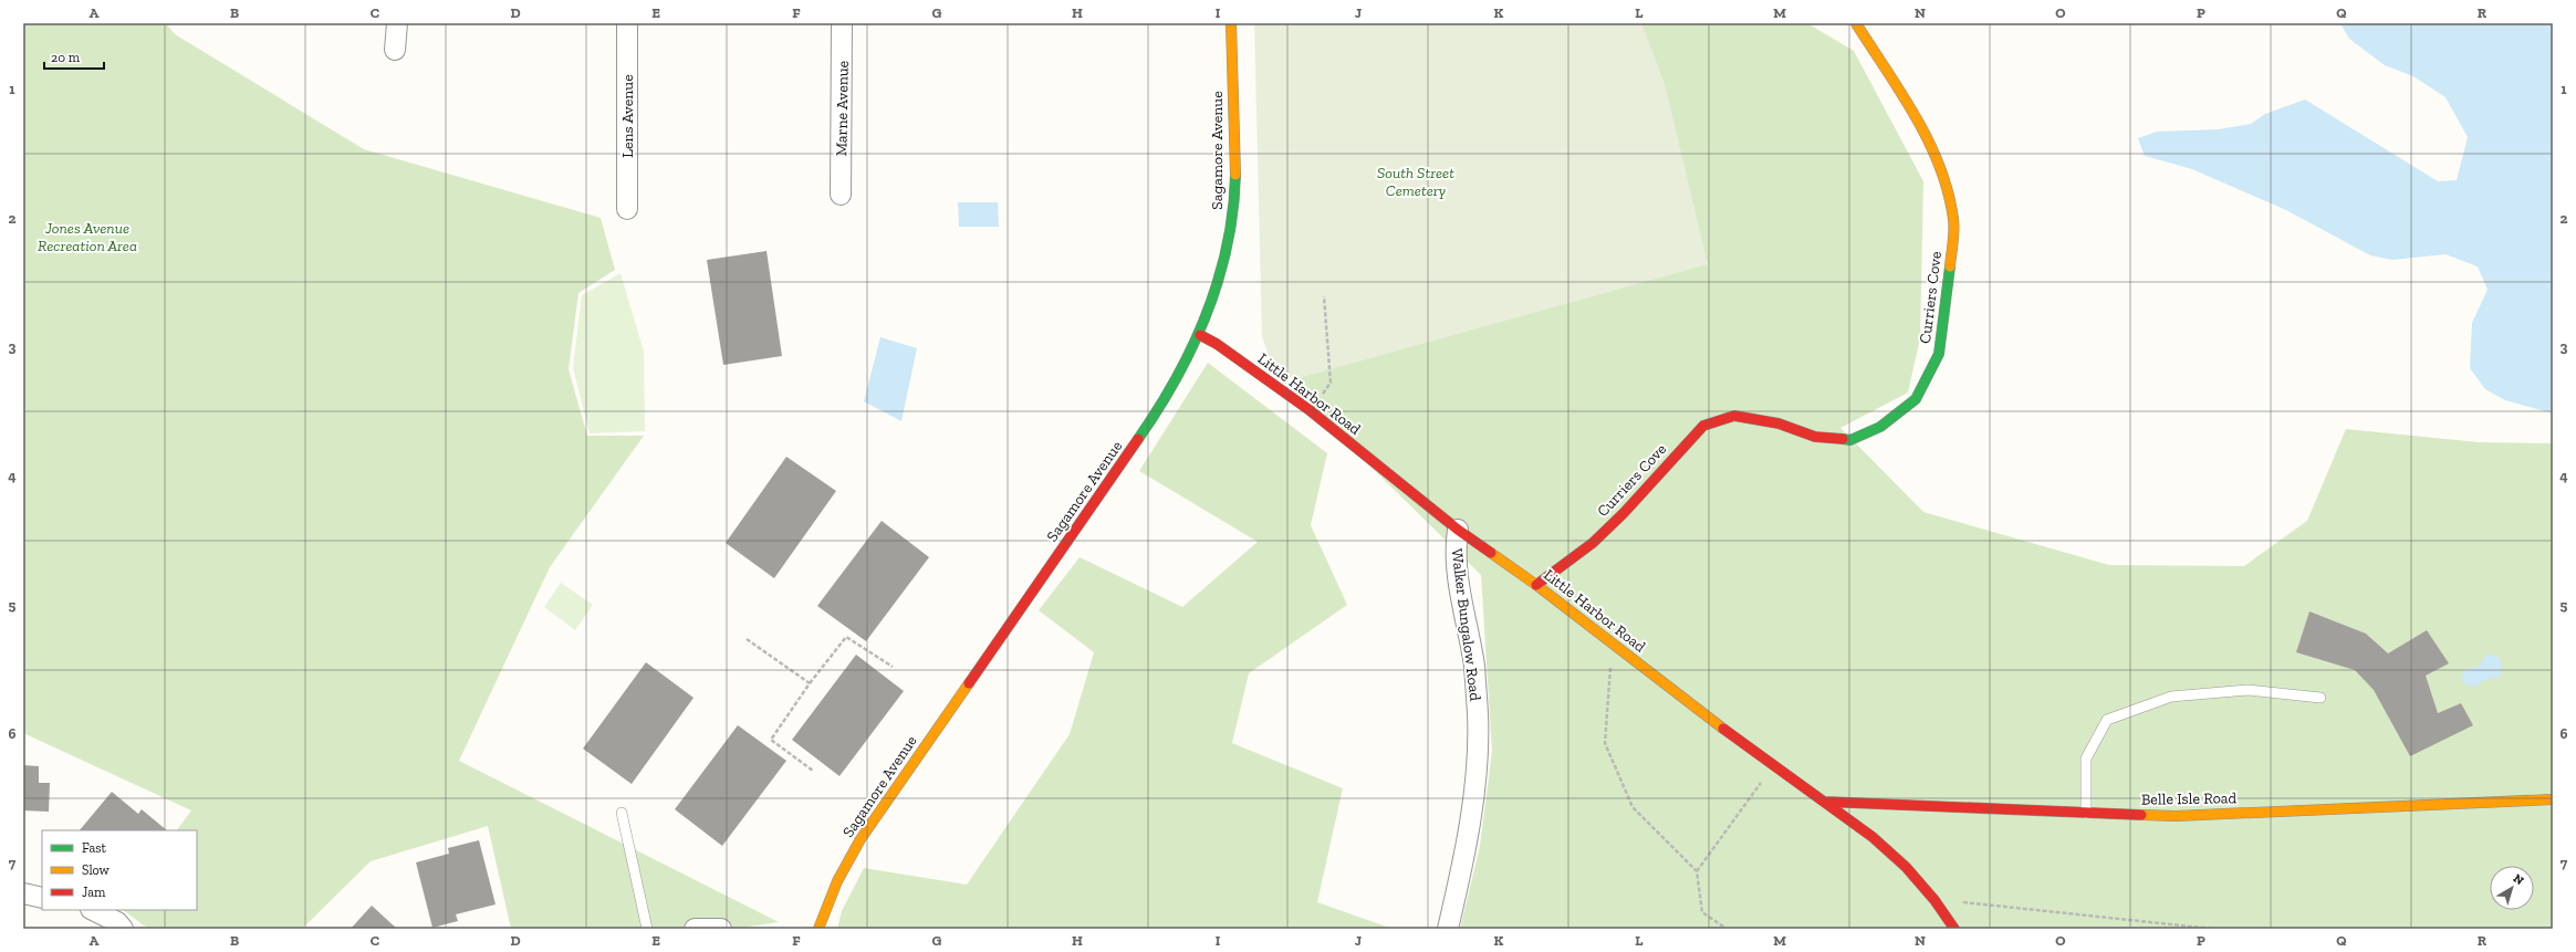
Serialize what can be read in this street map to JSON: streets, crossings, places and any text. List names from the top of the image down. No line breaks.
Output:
{"streets":{"street":["Marne Avenue","Lens Avenue","Sagamore Avenue","Curriers Cove","Little Harbor Road","Walker Bungalow Road","Belle Isle Road"]},"crossings":[["Sagamore Avenue","Little Harbor Road"],["Curriers Cove","Little Harbor Road"],["Little Harbor Road","Walker Bungalow Road"],["Little Harbor Road","Belle Isle Road"]],"parks":["South Street Cemetery","Jones Avenue Recreation Area"],"legend":["Fast","Slow","Jam"],"scale_bar":"20 m","north":"top right","grid":{"columns":["A","B","C","D","E","F","G","H","I","J","K","L","M","N","O","P","Q","R"],"rows":["1","2","3","4","5","6","7"]}}
